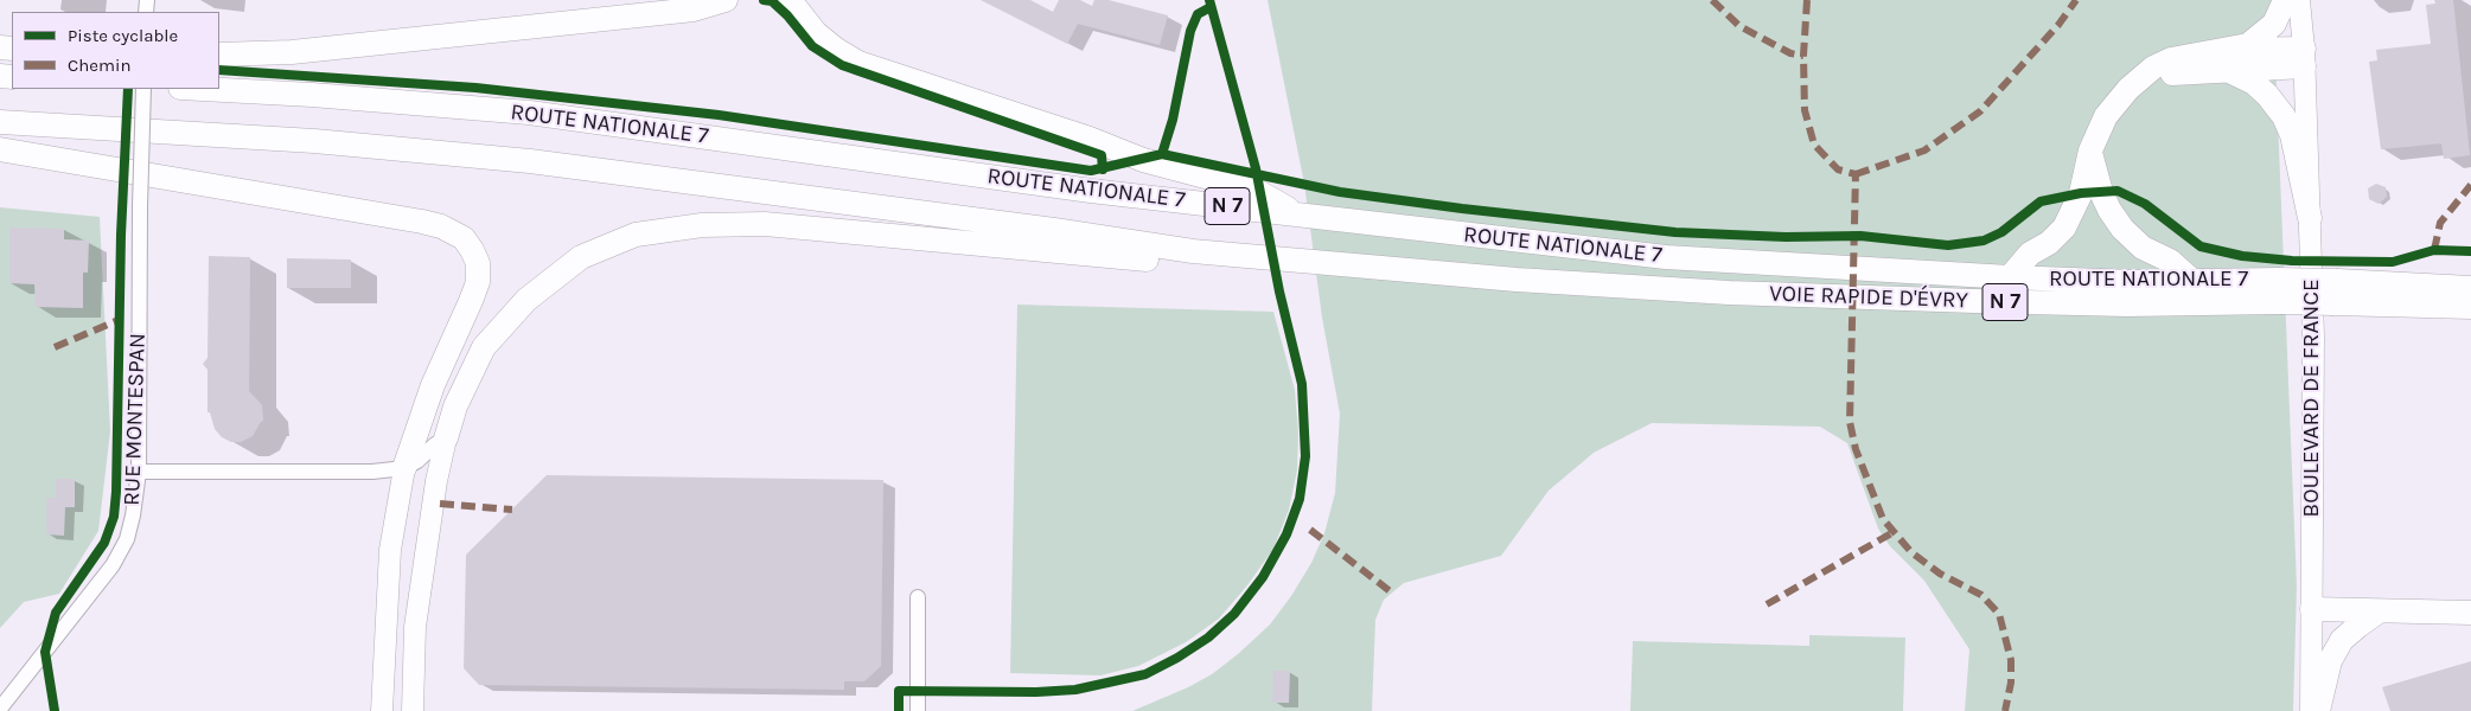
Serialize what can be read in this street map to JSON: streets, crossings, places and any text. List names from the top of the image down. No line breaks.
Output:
{"streets":{"main road":["ROUTE NATIONALE 7","N 7","VOIE RAPIDE D'ÉVRY","BOULEVARD DE FRANCE"],"street":["RUE MONTESPAN"]},"crossings":[["ROUTE NATIONALE 7","VOIE RAPIDE D'ÉVRY"]],"legend":["Piste cyclable","Chemin"]}
